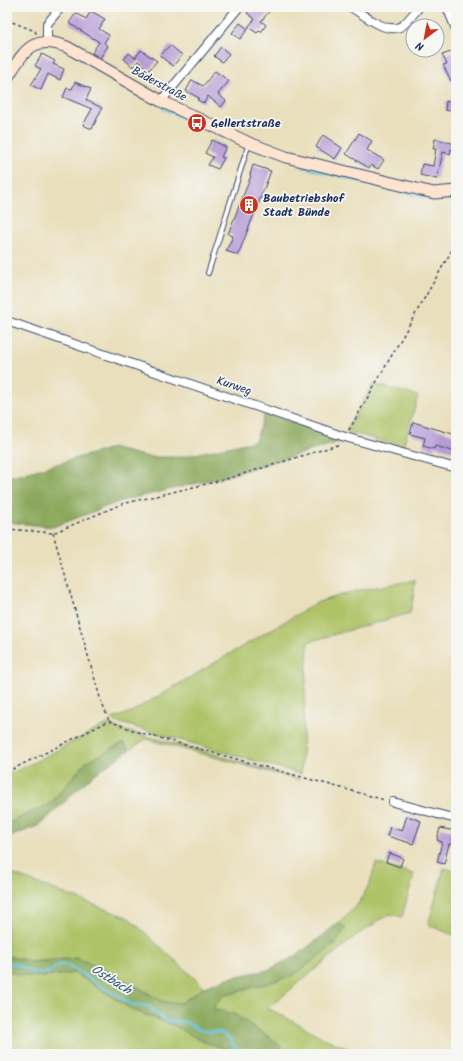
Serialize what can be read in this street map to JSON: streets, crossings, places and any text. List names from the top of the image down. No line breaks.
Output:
{"streets":{"street":["Bäderstraße","Kurweg"]},"water":["Ostbach"],"places":{"bus stop":["Gellertstraße"],"building":["Baubetriebshof Stadt Bünde"]},"north":"bottom left"}
